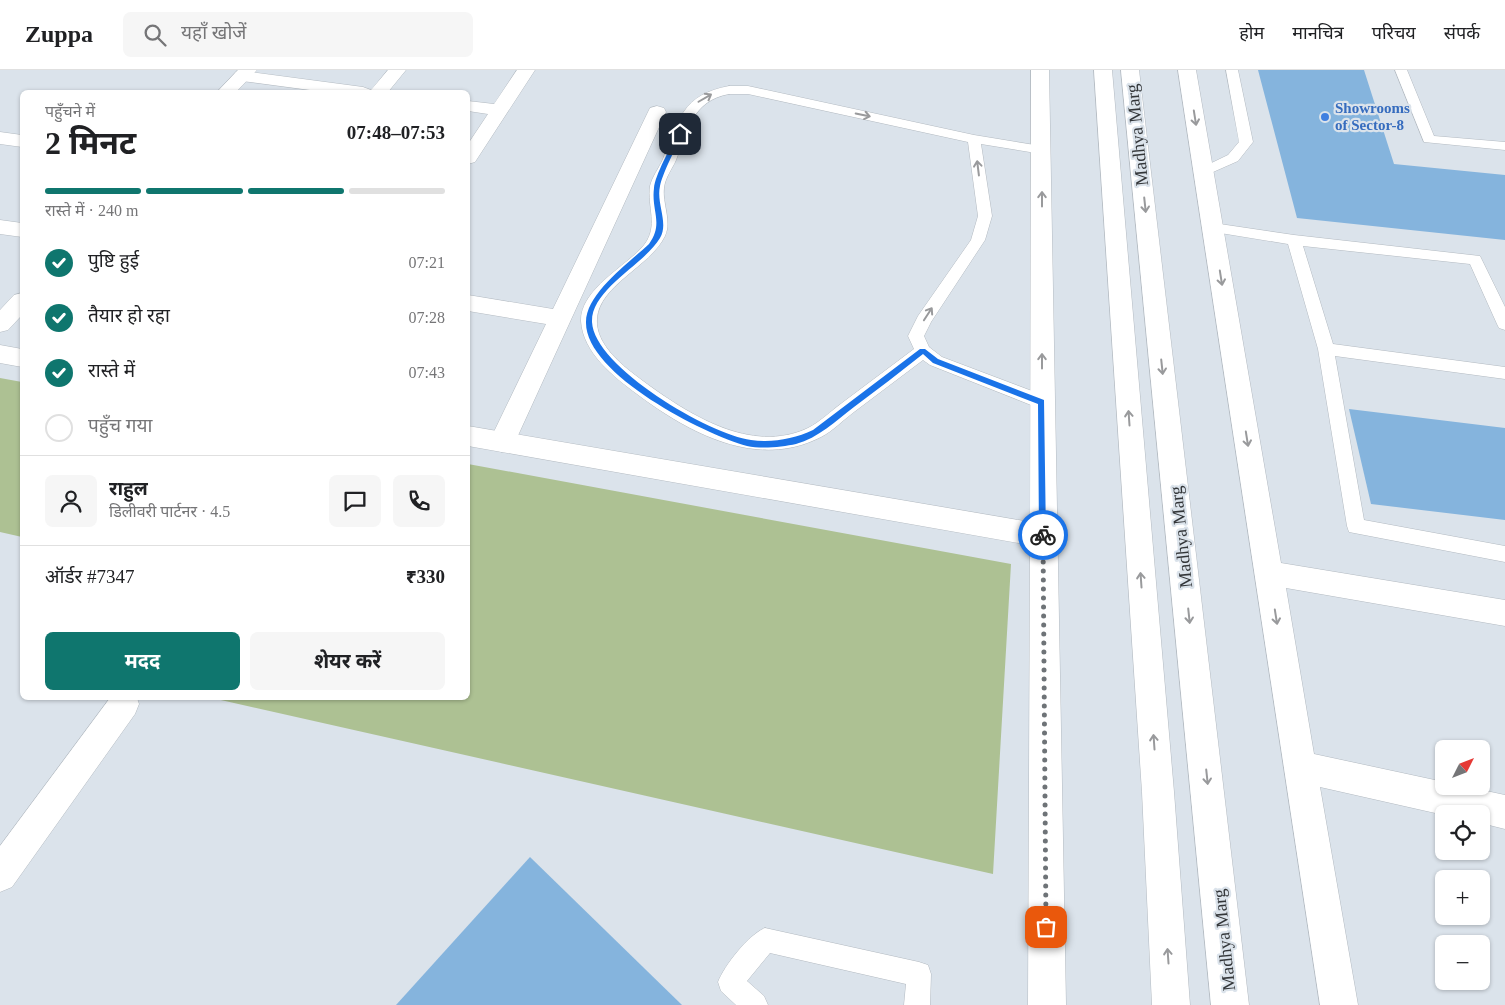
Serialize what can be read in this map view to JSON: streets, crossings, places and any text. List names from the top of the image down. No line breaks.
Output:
{"streets":{"street":["Madhya Marg"]},"places":["Showrooms of Sector-8"],"north":"top right","page":{"header":"Zuppa","search":"यहाँ खोजें","nav":["होम","मानचित्र","परिचय","संपर्क"],"heading":["2 मिनट","पहुँचने में","07:48–07:53"],"panel":["राहुल","डिलीवरी पार्टनर · 4.5","ऑर्डर #7347","₹330"],"bar":"रास्ते में · 240 m","list":[["पुष्टि हुई","07:21"],["तैयार हो रहा","07:28"],["रास्ते में","07:43"],"पहुँच गया"],"buttons":["मदद","शेयर करें"],"map_buttons":["+","−"]}}
